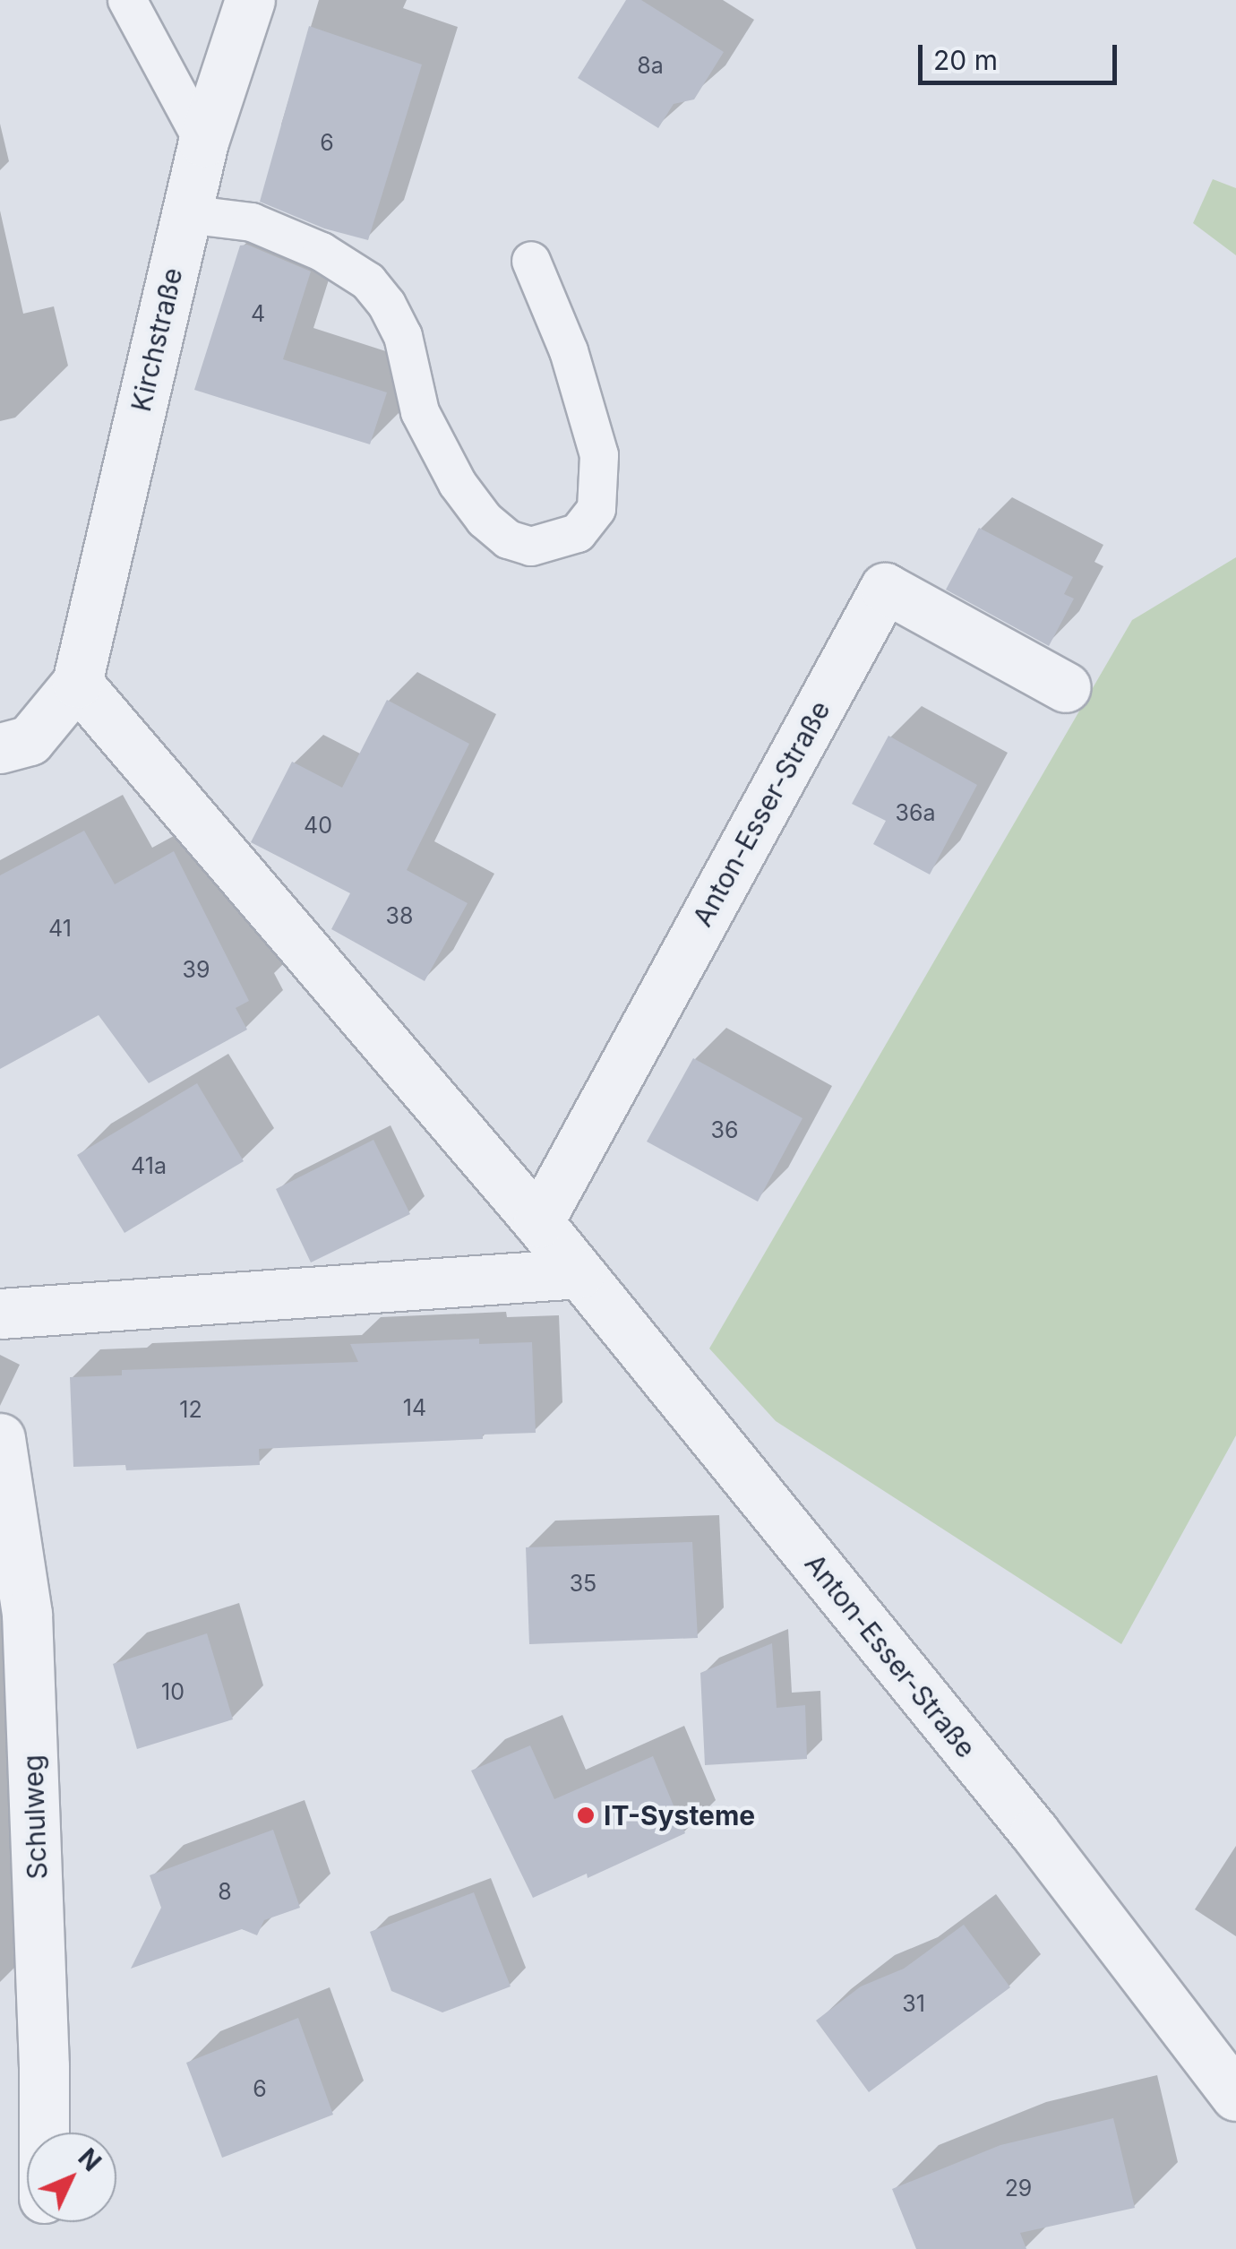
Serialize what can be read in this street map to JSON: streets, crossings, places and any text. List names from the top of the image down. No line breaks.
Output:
{"streets":{"street":["Kirchstraße","Anton-Esser-Straße","Schulweg"]},"crossings":[["Kirchstraße","Anton-Esser-Straße"]],"places":["IT-Systeme"],"house_numbers":["8a","6","4","36a","40","38","41","39","36","41a","14","12","35","10","8","31","6","29"],"scale_bar":"20 m","north":"top right"}
